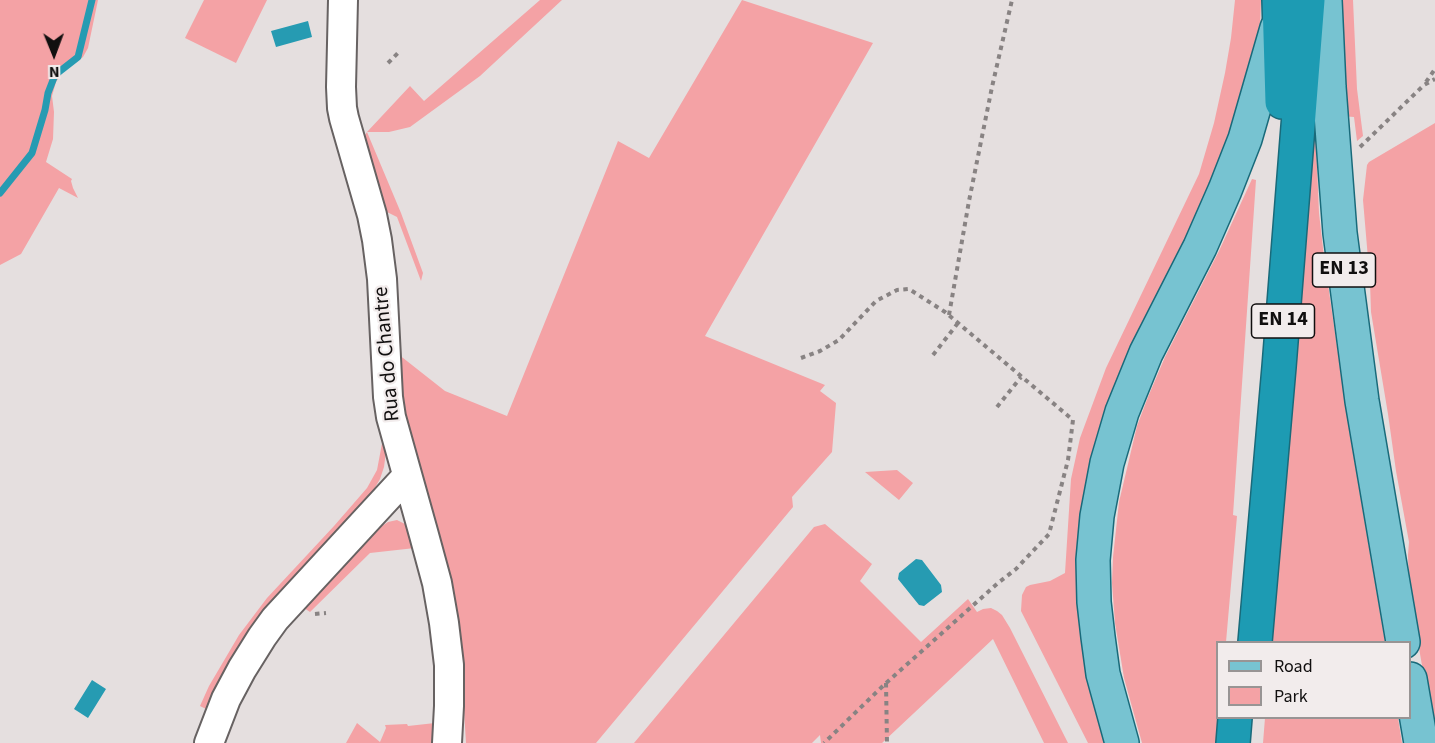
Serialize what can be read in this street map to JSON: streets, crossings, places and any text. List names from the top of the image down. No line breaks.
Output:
{"streets":{"highway":["EN 14"],"main road":["EN 13"],"street":["Rua do Chantre"]},"legend":["Road","Park"],"north":"bottom"}
